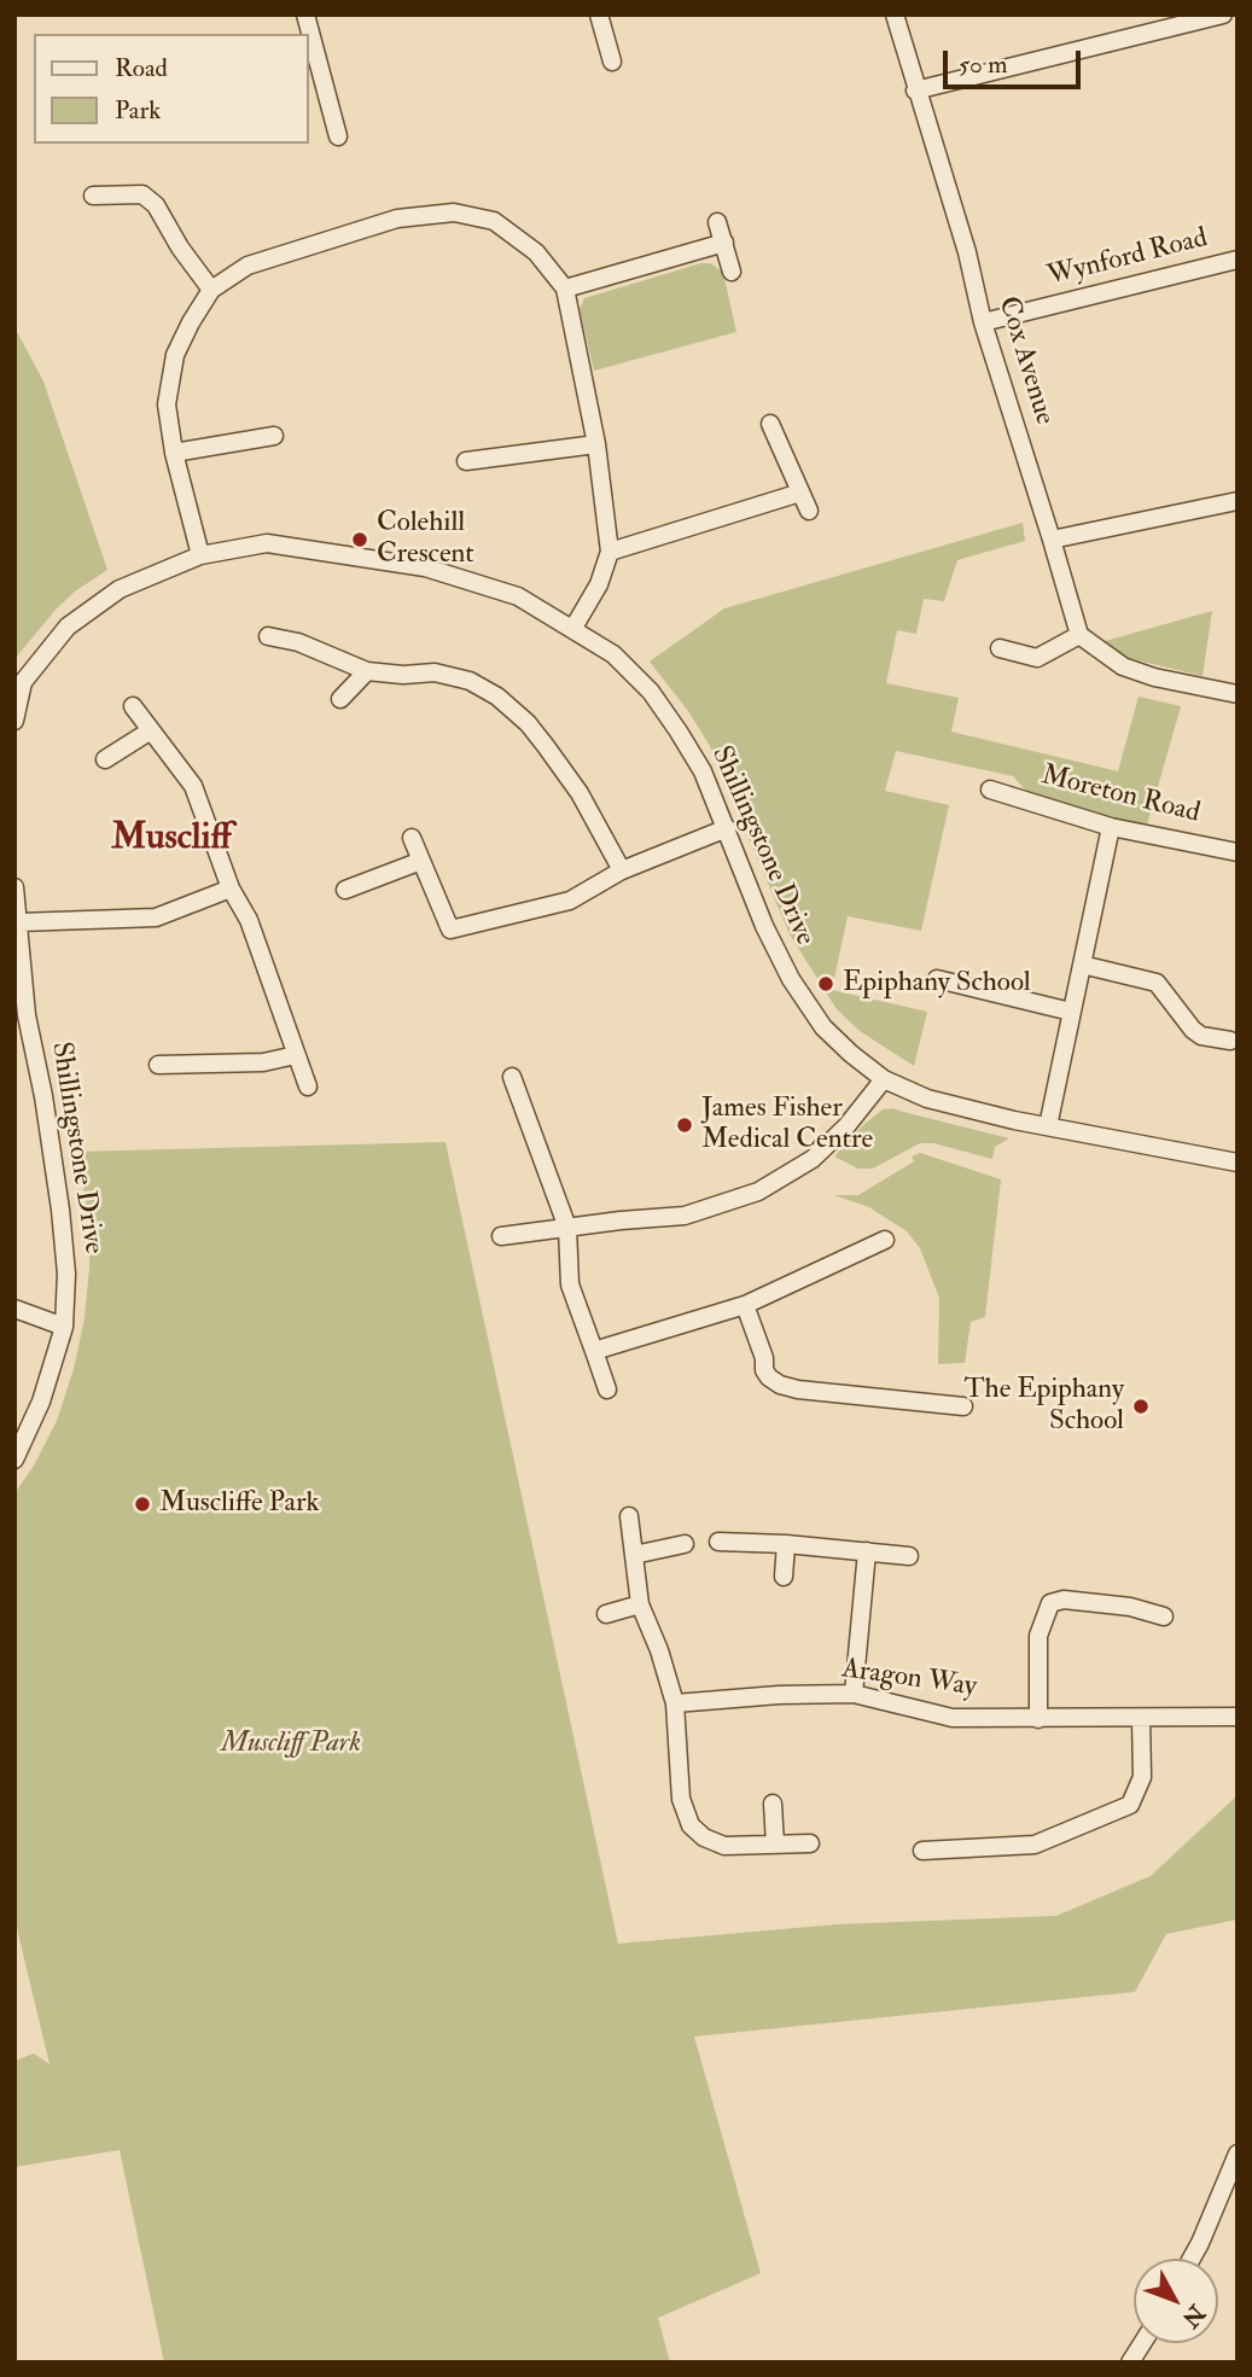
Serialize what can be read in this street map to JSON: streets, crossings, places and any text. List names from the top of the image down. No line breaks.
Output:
{"streets":{"street":["Wynford Road","Cox Avenue","Moreton Road","Shillingstone Drive","Aragon Way"]},"crossings":[["Wynford Road","Cox Avenue"]],"districts":["Muscliff"],"parks":["Muscliff Park"],"places":["Colehill Crescent","Epiphany School","James Fisher Medical Centre","The Epiphany School","Muscliffe Park"],"legend":["Road","Park"],"scale_bar":"50 m","north":"bottom right"}
